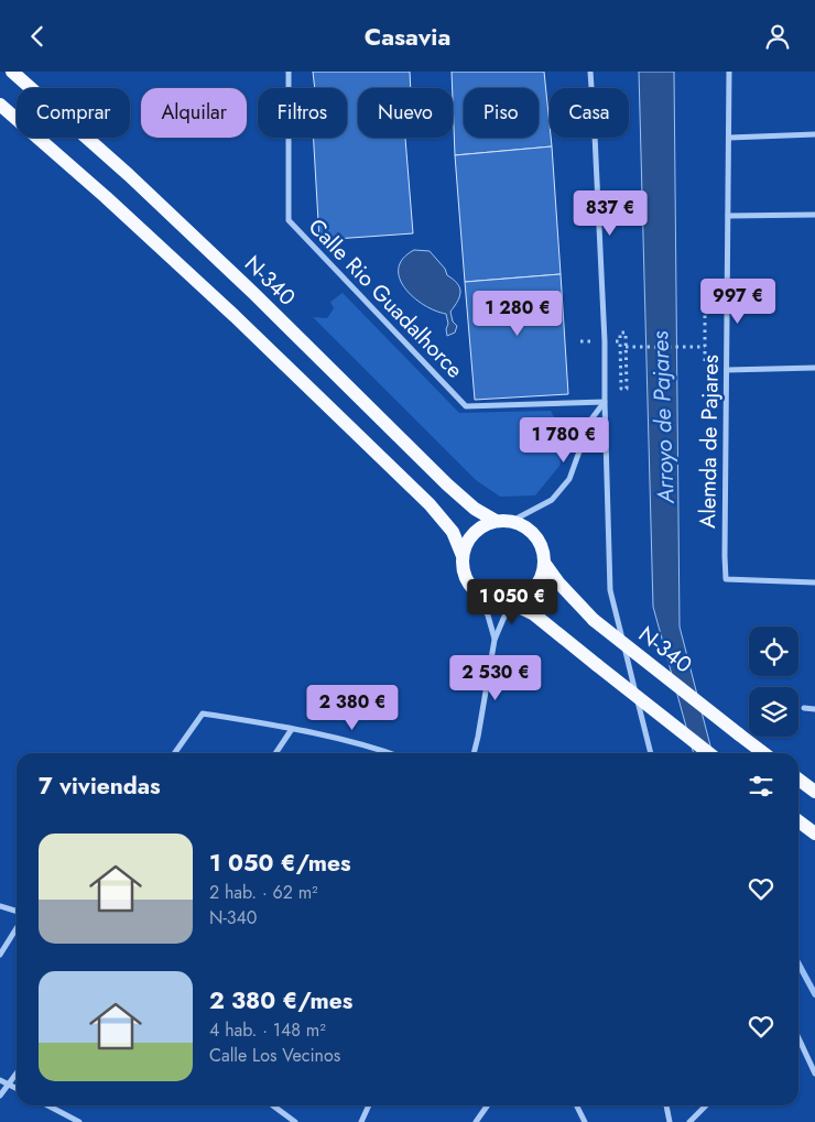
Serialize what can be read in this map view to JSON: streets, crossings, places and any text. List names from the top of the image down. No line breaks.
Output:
{"streets":{"main road":["N-340"],"street":["Calle Rio Guadalhorce","Alemda de Pajares"]},"water":["Arroyo de Pajares"],"page":{"header":"Casavia","chip":["Comprar","Alquilar","Filtros","Nuevo","Piso","Casa"],"price":["837 €","997 €","1 280 €","1 780 €","1 050 €","2 530 €","2 380 €"],"heading":"7 viviendas","list":[{"name":"1 050 €/mes","note":"2 hab. · 62 m² · N-340"},{"name":"2 380 €/mes","note":"4 hab. · 148 m² · Calle Los Vecinos"}]}}
